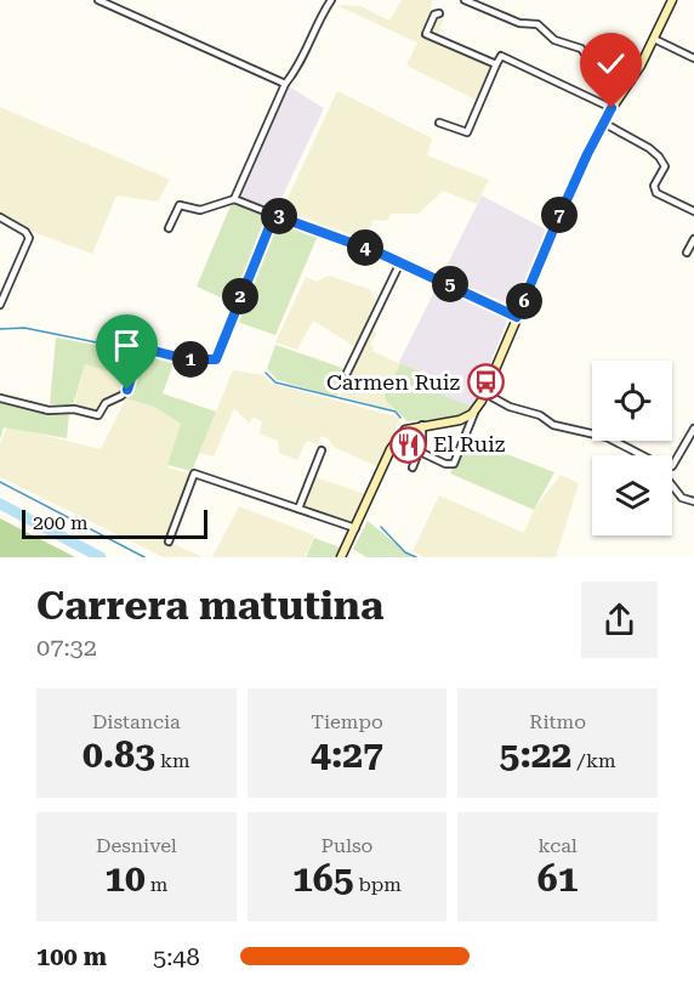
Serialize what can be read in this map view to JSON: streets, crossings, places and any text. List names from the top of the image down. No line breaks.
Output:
{"places":{"bus stop":["Carmen Ruiz"],"restaurant":["El Ruiz"]},"scale_bar":"200 m","page":{"pins":["7","3","4","5","2","6","1"],"scale":"200 m","heading":["Carrera matutina","07:32"],"stats":[["Distancia","0.83 km"],["Tiempo","4:27"],["Ritmo","5:22 /km"],["Desnivel","10 m"],["Pulso","165 bpm"],["kcal","61"]],"list":[{"name":"100 m","note":"5:48"}]}}
